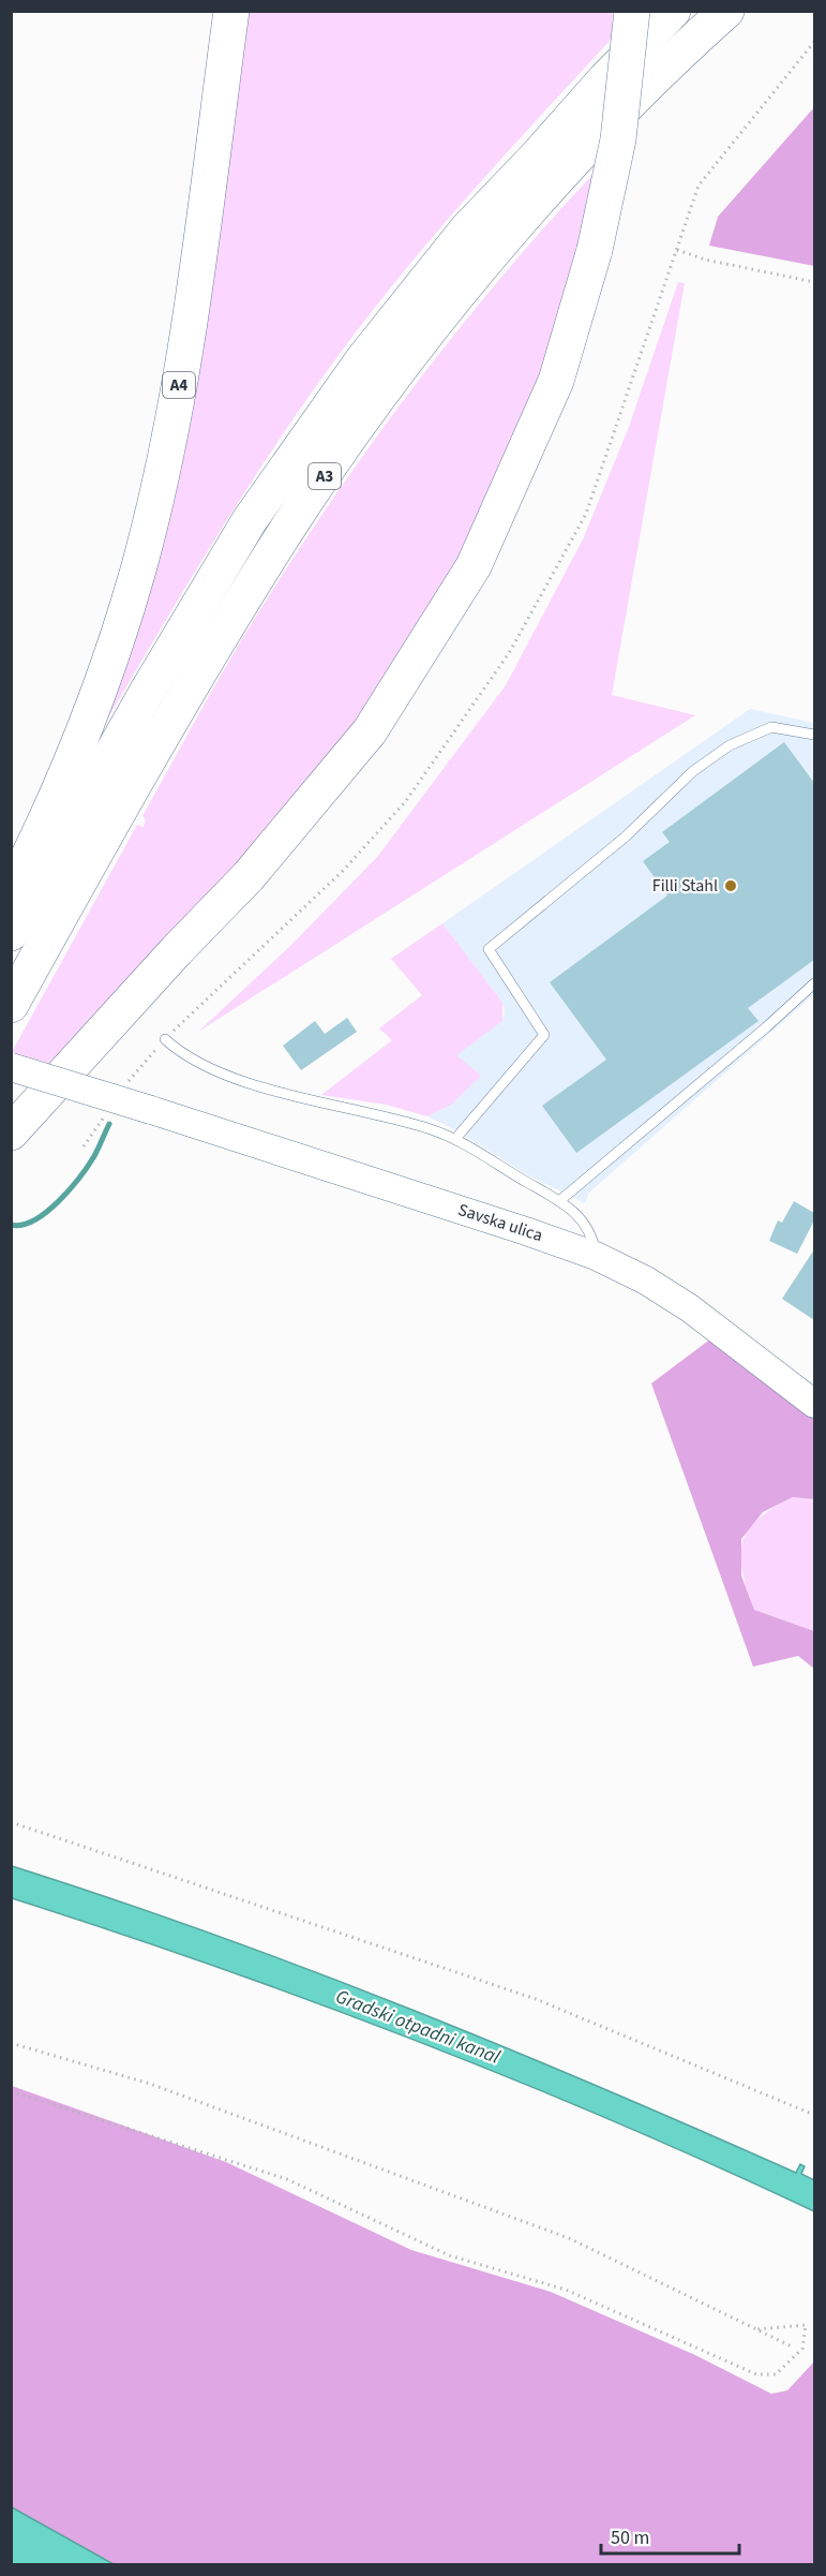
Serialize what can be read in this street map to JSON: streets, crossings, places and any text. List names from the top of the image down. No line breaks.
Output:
{"streets":{"highway":["A4","A3"],"main road":["Savska ulica"]},"water":["Gradski otpadni kanal"],"places":["Filli Stahl"],"scale_bar":"50 m"}
